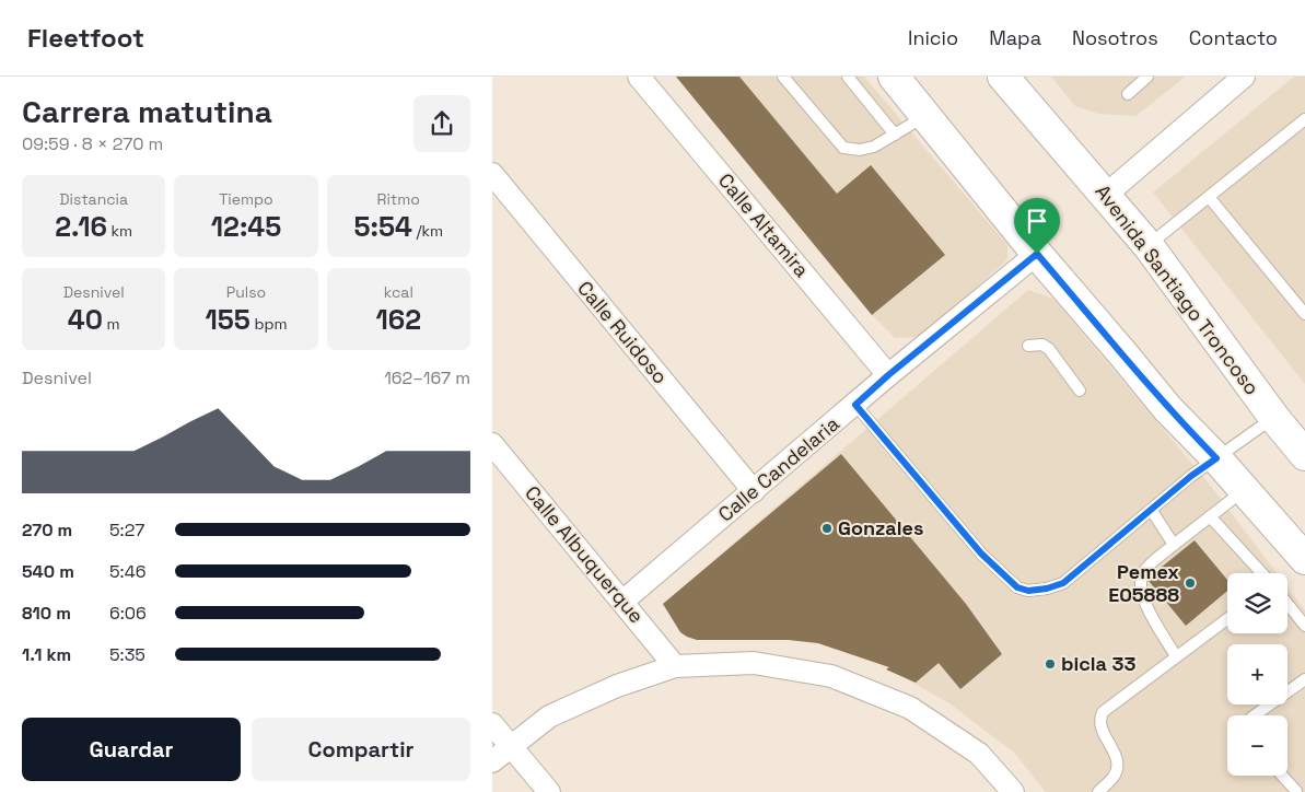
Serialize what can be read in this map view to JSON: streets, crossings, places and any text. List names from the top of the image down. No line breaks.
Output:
{"streets":{"main road":["Avenida Santiago Troncoso"],"street":["Calle Altamira","Calle Ruidoso","Calle Candelaria","Calle Albuquerque"]},"crossings":[["Calle Altamira","Calle Candelaria"],["Calle Ruidoso","Calle Candelaria"],["Calle Candelaria","Calle Albuquerque"]],"places":["Gonzales","Pemex E05888","bicla 33"],"page":{"header":"Fleetfoot","nav":["Inicio","Mapa","Nosotros","Contacto"],"heading":["Carrera matutina","09:59 · 8 × 270 m"],"stats":[["Distancia","2.16 km"],["Tiempo","12:45"],["Ritmo","5:54 /km"],["Desnivel","40 m"],["Pulso","155 bpm"],["kcal","162"]],"chart":["Desnivel","162–167 m"],"list":[{"name":"270 m","note":"5:27"},{"name":"540 m","note":"5:46"},{"name":"810 m","note":"6:06"},{"name":"1.1 km","note":"5:35"}],"map_buttons":["+","−"],"buttons":["Guardar","Compartir"]}}
